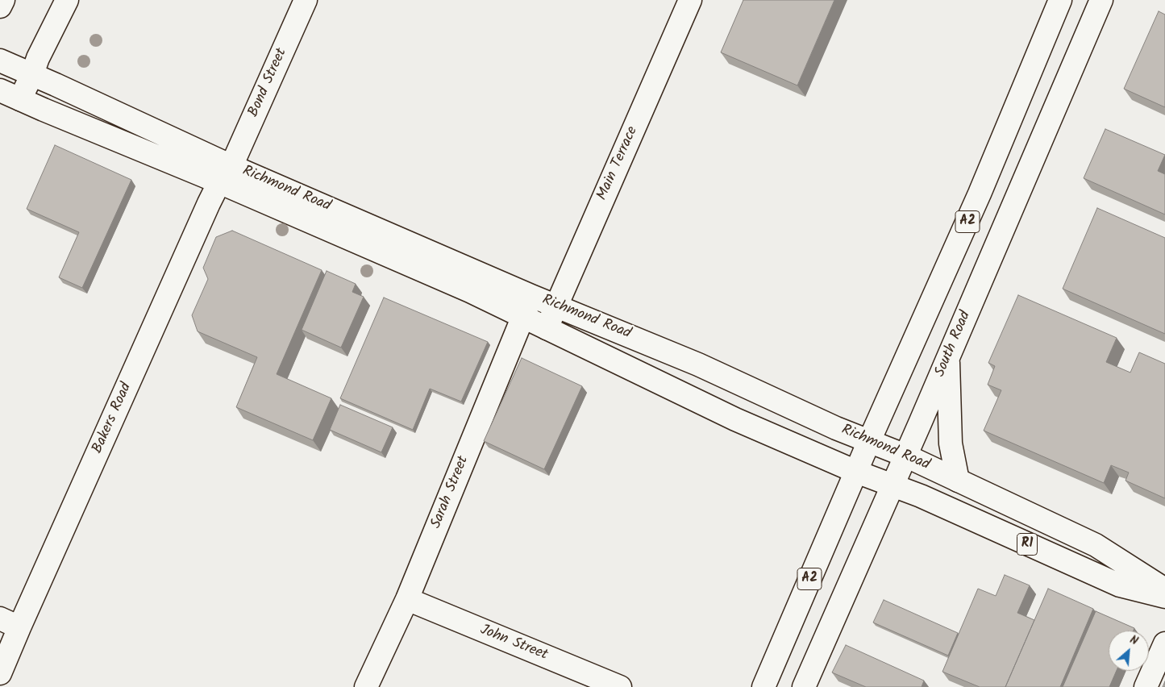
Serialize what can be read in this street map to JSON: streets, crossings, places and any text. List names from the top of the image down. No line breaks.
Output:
{"streets":{"main road":["Bond Street","Main Terrace","Richmond Road","A2","South Road","Bakers Road","Sarah Street","R1","John Street"]},"crossings":[["Bond Street","Richmond Road"],["Bond Street","Bakers Road"],["Main Terrace","Richmond Road"],["Richmond Road","A2"],["Richmond Road","South Road"],["Richmond Road","Bakers Road"],["Richmond Road","Sarah Street"],["Sarah Street","John Street"]],"north":"top right"}
